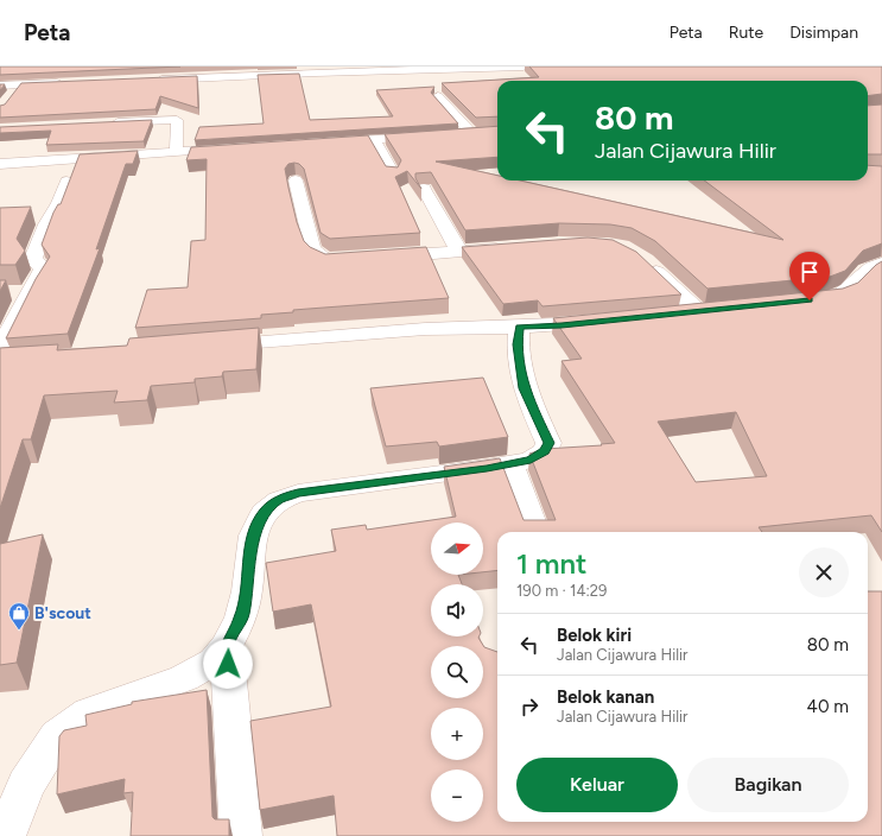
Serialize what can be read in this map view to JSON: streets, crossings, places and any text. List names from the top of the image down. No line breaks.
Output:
{"places":{"shop":["B'scout"]},"north":"right","page":{"header":"Peta","nav":["Peta","Rute","Disimpan"],"turn":["80 m","Jalan Cijawura Hilir"],"map_buttons":["+","−"],"heading":["1 mnt","190 m · 14:29"],"list":[{"name":"Belok kiri","note":"Jalan Cijawura Hilir","value":"80 m"},{"name":"Belok kanan","note":"Jalan Cijawura Hilir","value":"40 m"}],"buttons":["Keluar","Bagikan"]}}
